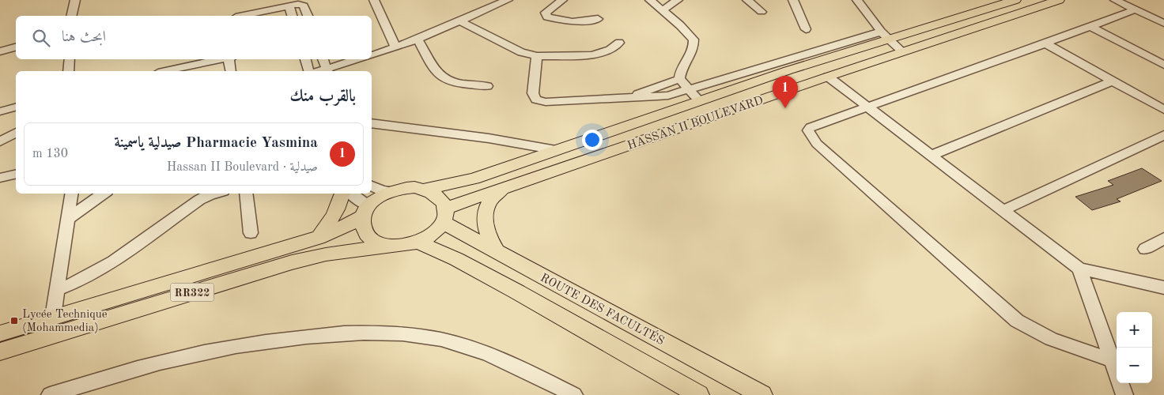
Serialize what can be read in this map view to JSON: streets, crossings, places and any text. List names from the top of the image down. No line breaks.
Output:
{"streets":{"main road":["HASSAN II BOULEVARD","RR322","ROUTE DES FACULTÉS"]},"crossings":[["HASSAN II BOULEVARD","RR322"],["HASSAN II BOULEVARD","ROUTE DES FACULTÉS"],["RR322","ROUTE DES FACULTÉS"]],"places":{"transit":["Lycée Technique (Mohammedia)"]},"page":{"search":"ابحث هنا","heading":"بالقرب منك","pins":"1","list":[{"mark":"1","name":"Pharmacie Yasmina صيدلية ياسمينة","note":"صيدلية · Hassan II Boulevard","value":"130 m"}],"map_buttons":["+","−"]}}
